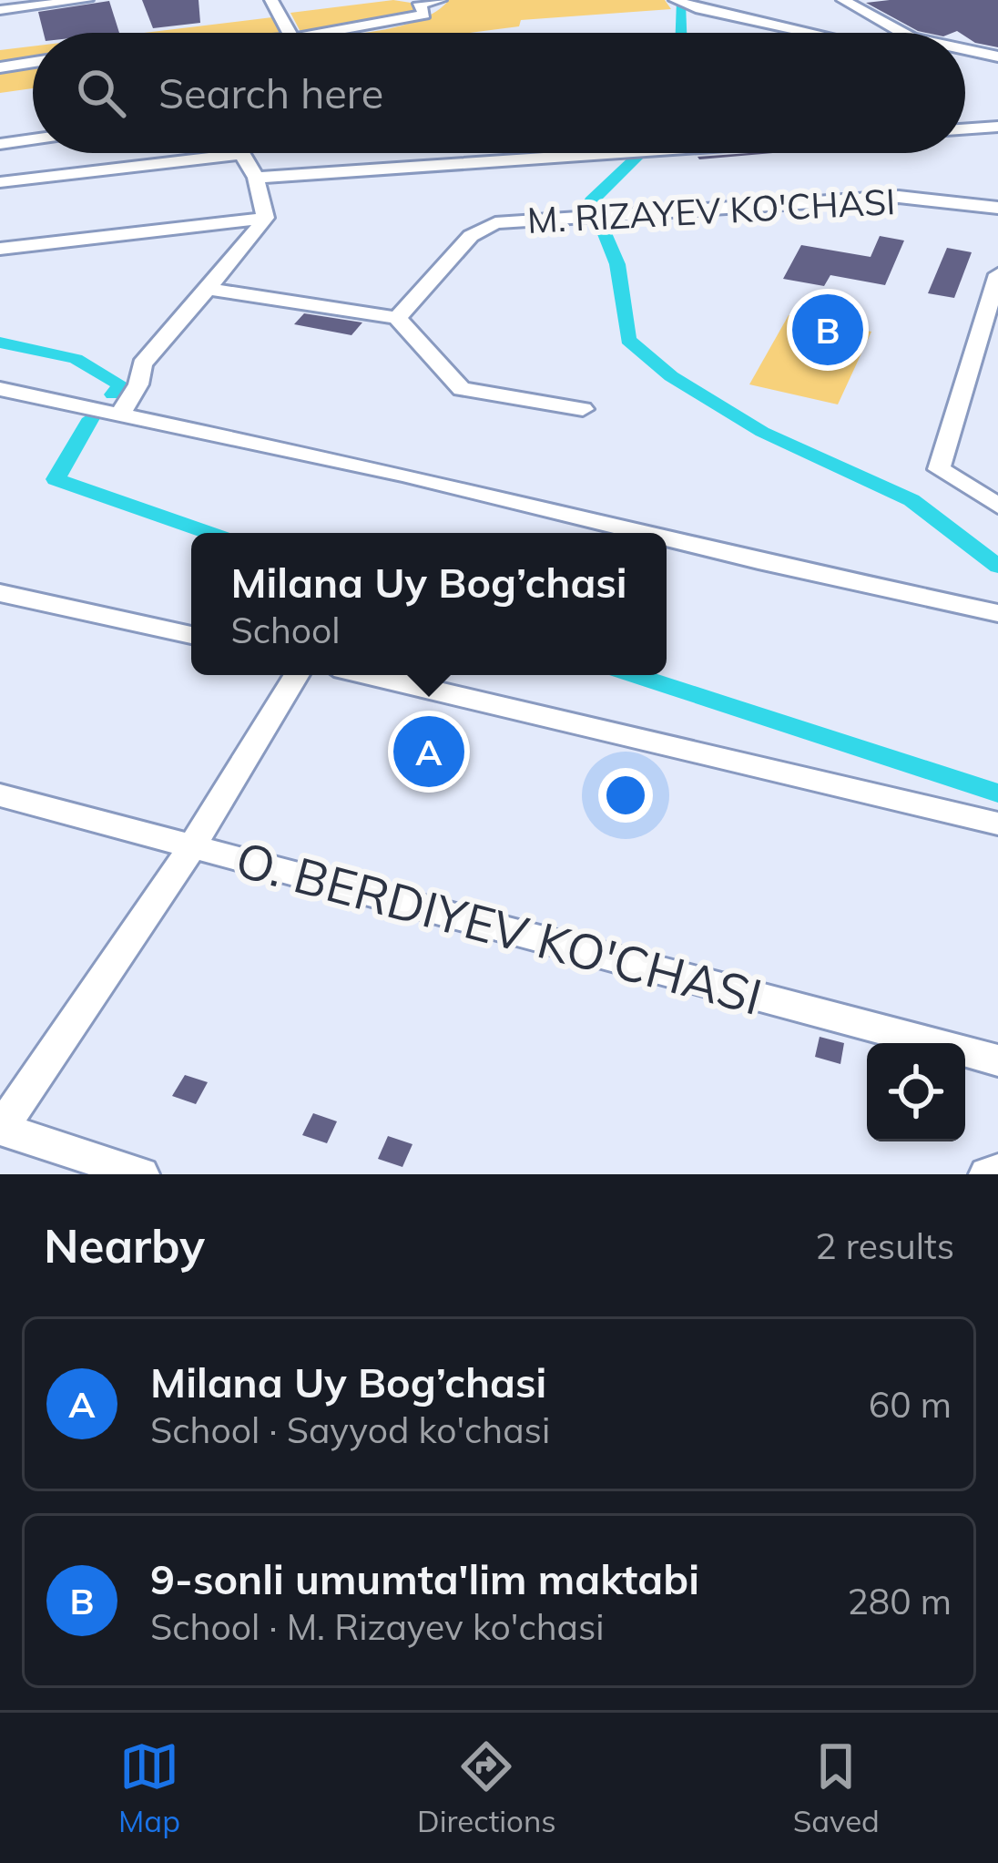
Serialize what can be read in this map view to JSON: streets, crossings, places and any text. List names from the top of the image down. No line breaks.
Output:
{"streets":{"street":["M. RIZAYEV KO'CHASI","O. BERDIYEV KO'CHASI"]},"page":{"search":"Search here","pins":["B","A"],"popup":["Milana Uy Bog’chasi","School"],"heading":["Nearby","2 results"],"list":[{"mark":"A","name":"Milana Uy Bog’chasi","note":"School · Sayyod ko'chasi","value":"60 m"},{"mark":"B","name":"9-sonli umumta'lim maktabi","note":"School · M. Rizayev ko'chasi","value":"280 m"}],"nav":["Map","Directions","Saved"]}}
